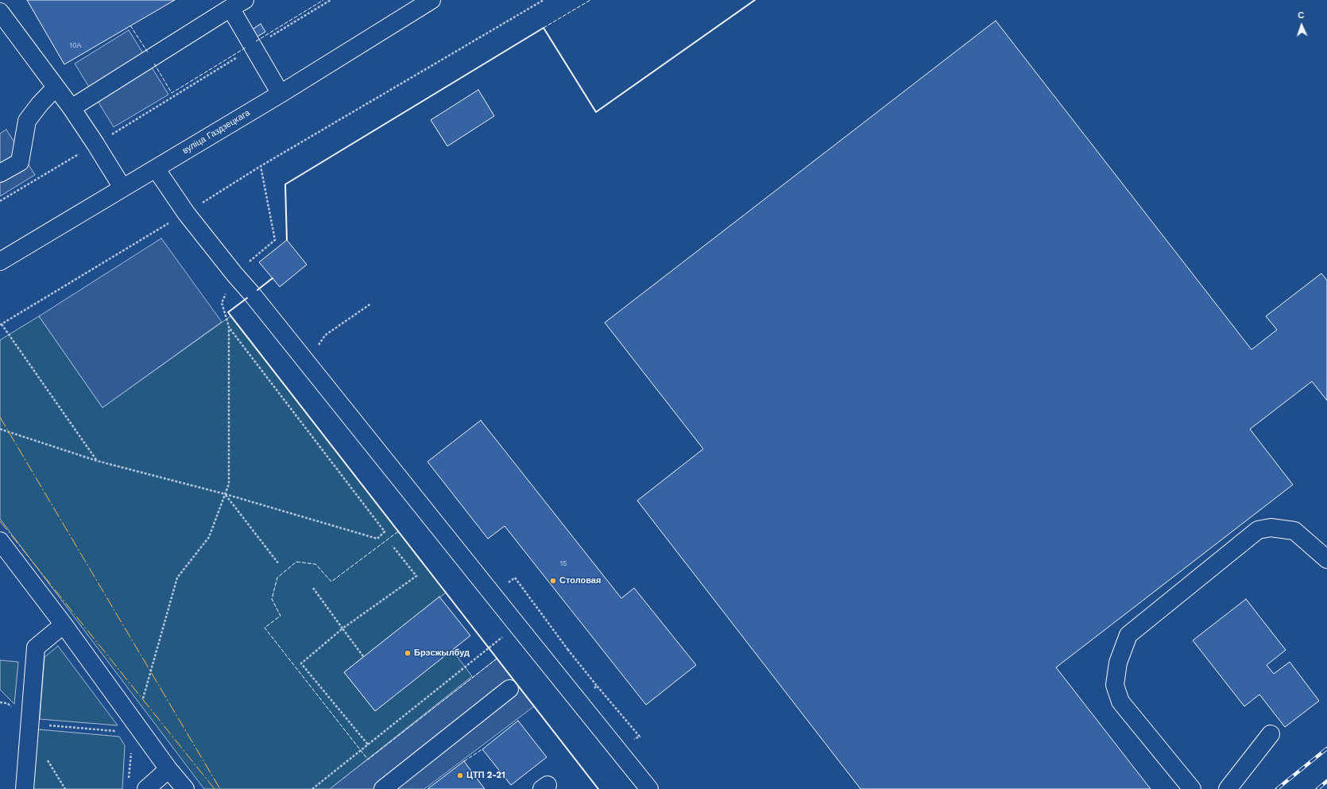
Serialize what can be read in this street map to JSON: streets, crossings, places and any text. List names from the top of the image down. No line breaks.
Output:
{"streets":{"street":["вуліца Газдзецкага"]},"places":["Столовая","Брэсжылбуд","ЦТП 2-21"],"house_numbers":["10А","15"],"north":"top"}
